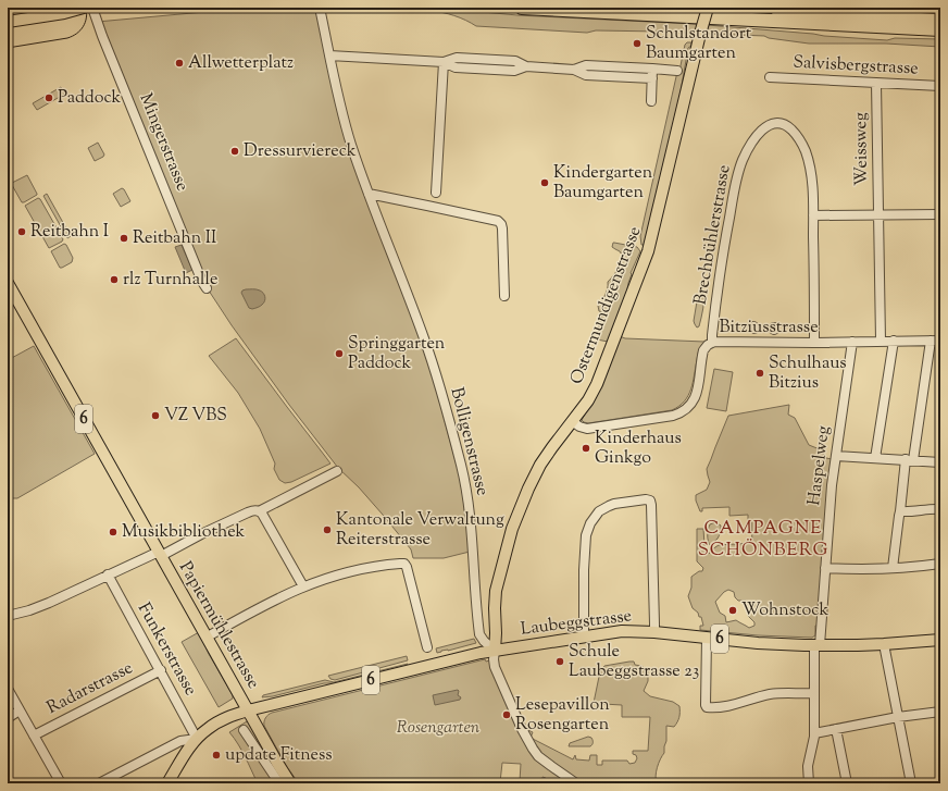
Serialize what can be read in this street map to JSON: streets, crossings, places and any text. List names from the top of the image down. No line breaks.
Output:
{"streets":{"main road":["Ostermundigenstrasse","6","Laubeggstrasse","Papiermühlestrasse"],"street":["Salvisbergstrasse","Mingerstrasse","Weissweg","Brechbühlerstrasse","Bitziusstrasse","Bolligenstrasse","Haspelweg","Funkerstrasse","Radarstrasse"]},"crossings":[["Salvisbergstrasse","Weissweg"],["Weissweg","Bitziusstrasse"],["Brechbühlerstrasse","Bitziusstrasse"],["Ostermundigenstrasse","Bitziusstrasse"],["Ostermundigenstrasse","Bolligenstrasse"],["Ostermundigenstrasse","Laubeggstrasse"],["Bitziusstrasse","Haspelweg"],["Bolligenstrasse","Laubeggstrasse"],["Haspelweg","Laubeggstrasse"],["Laubeggstrasse","Papiermühlestrasse"],["Laubeggstrasse","Funkerstrasse"],["Funkerstrasse","Radarstrasse"]],"districts":["CAMPAGNE SCHÖNBERG"],"parks":["Rosengarten"],"places":["Schulstandort Baumgarten","Allwetterplatz","Paddock","Dressurviereck","Kindergarten Baumgarten","Reitbahn I","Reitbahn II","rlz Turnhalle","Springgarten Paddock","Schulhaus Bitzius","VZ VBS","Kinderhaus Ginkgo","Kantonale Verwaltung Reiterstrasse","Musikbibliothek","Wohnstock","Schule Laubeggstrasse 23","Lesepavillon Rosengarten","update Fitness"]}
